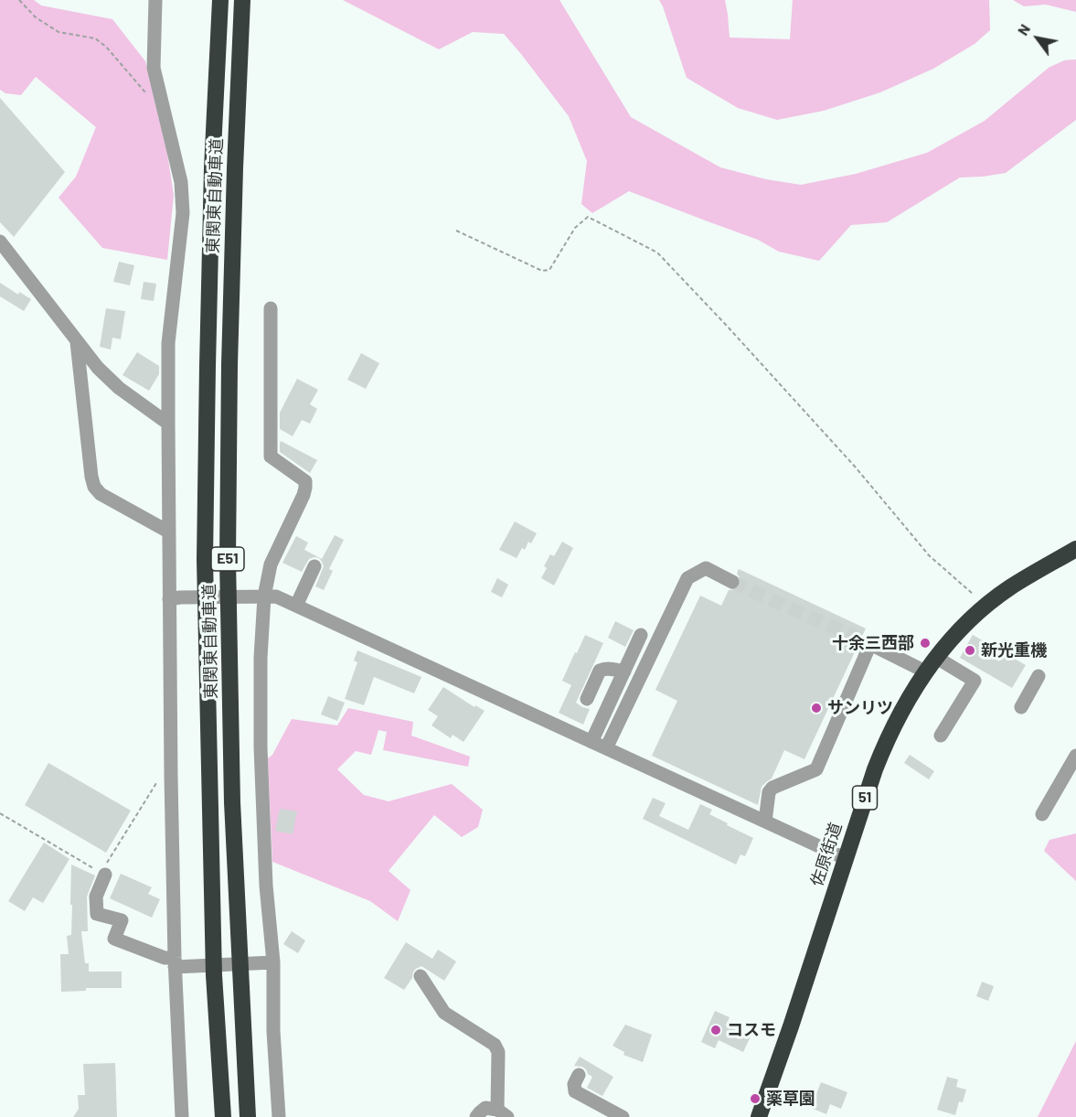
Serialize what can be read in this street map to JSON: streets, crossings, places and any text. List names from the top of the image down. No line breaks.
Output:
{"streets":{"highway":["東関東自動車道","E51","51","佐原街道"]},"places":["十余三西部","新光重機","サンリツ","コスモ","薬草園"],"north":"top left"}
